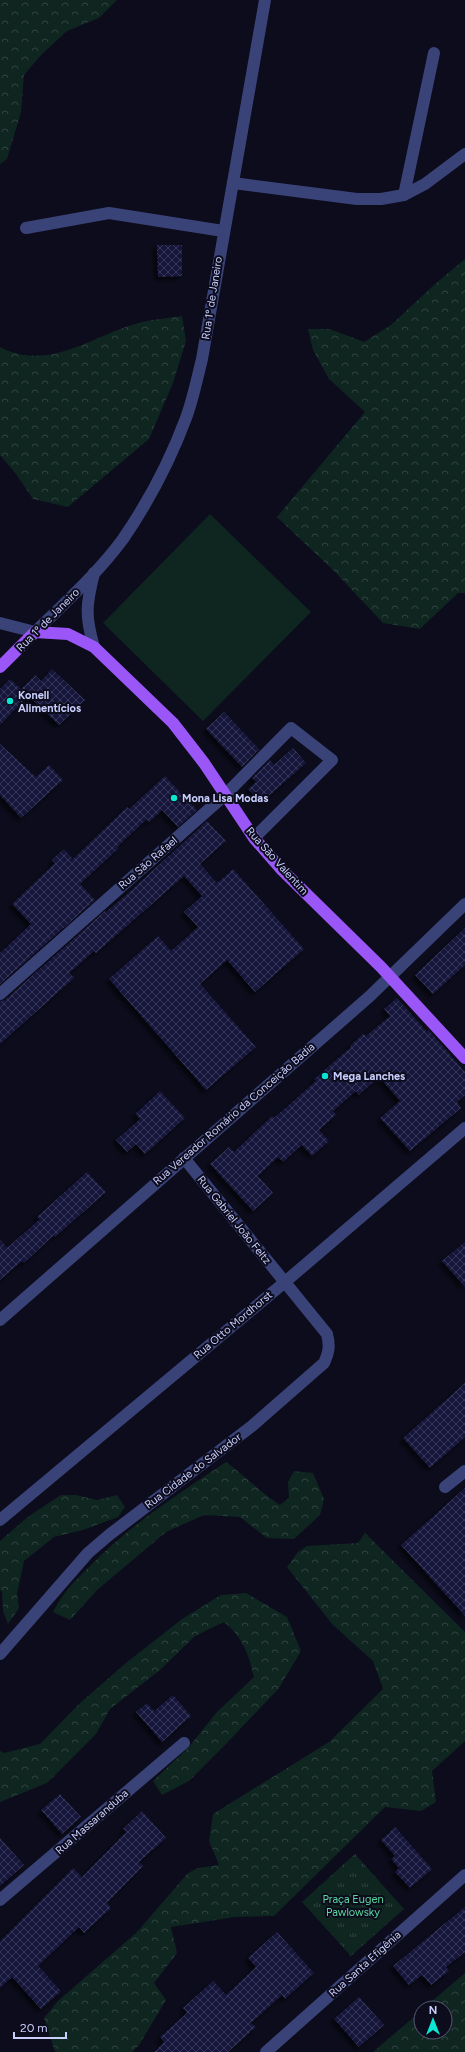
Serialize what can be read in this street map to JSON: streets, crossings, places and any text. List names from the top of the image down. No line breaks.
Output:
{"streets":{"main road":["Rua 1º de Janeiro","Rua São Valentim"],"street":["Rua São Rafael","Rua Vereador Romário da Conceição Badia","Rua Gabriel João Feltz","Rua Otto Mordhorst","Rua Cidade do Salvador","Rua Massaranduba","Rua Santa Efigênia"]},"crossings":[["Rua 1º de Janeiro","Rua São Valentim"],["Rua São Valentim","Rua São Rafael"],["Rua São Valentim","Rua Vereador Romário da Conceição Badia"],["Rua Vereador Romário da Conceição Badia","Rua Gabriel João Feltz"],["Rua Gabriel João Feltz","Rua Otto Mordhorst"],["Rua Gabriel João Feltz","Rua Cidade do Salvador"],["Rua Otto Mordhorst","Rua Cidade do Salvador"]],"parks":["Praça Eugen Pawlowsky"],"places":["Konell Alimentícios","Mona Lisa Modas","Mega Lanches"],"scale_bar":"20 m","north":"top"}
